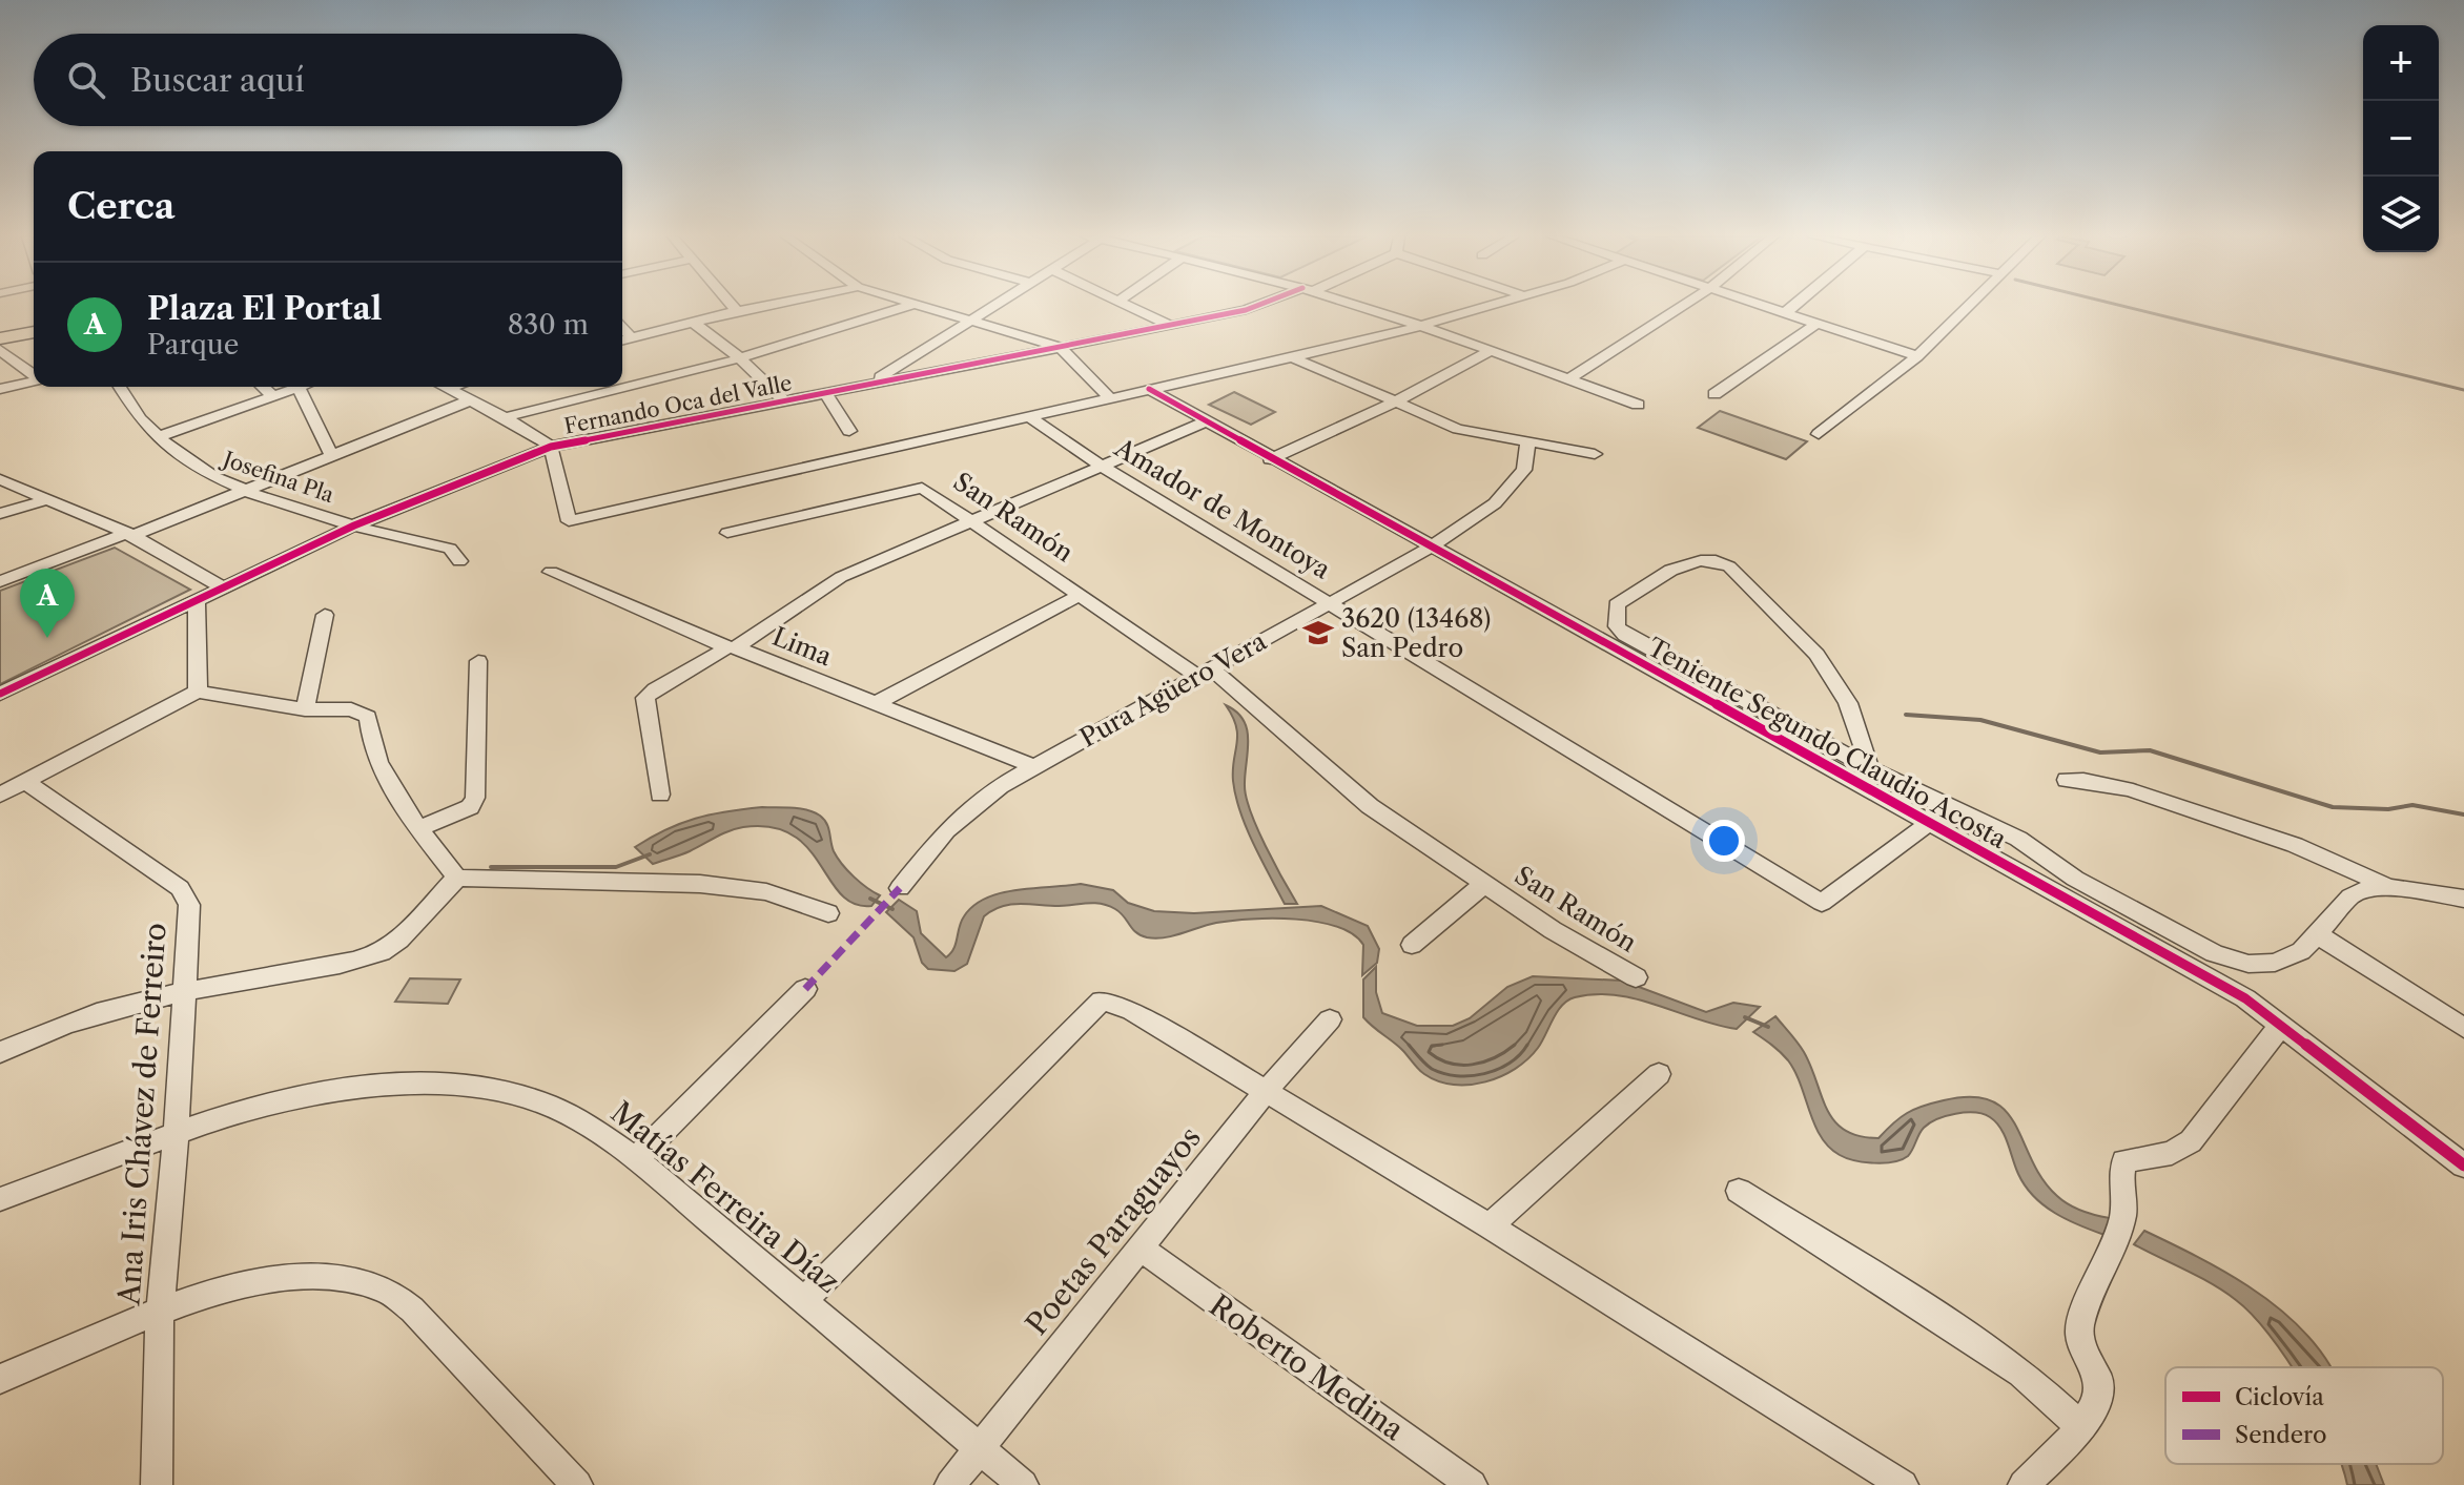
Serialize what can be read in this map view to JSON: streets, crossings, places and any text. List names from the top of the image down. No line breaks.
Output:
{"streets":{"street":["Fernando Oca del Valle","Josefina Pla","Amador de Montoya","San Ramón","Lima","Pura Agüero Vera","Teniente Segundo Claudio Acosta","Ana Iris Chávez de Ferreiro","Matías Ferreira Díaz","Poetas Paraguayos","Roberto Medina"]},"crossings":[["Fernando Oca del Valle","Josefina Pla"],["Amador de Montoya","Pura Agüero Vera"],["Amador de Montoya","Teniente Segundo Claudio Acosta"],["San Ramón","Pura Agüero Vera"],["Lima","Pura Agüero Vera"],["Pura Agüero Vera","Teniente Segundo Claudio Acosta"],["Ana Iris Chávez de Ferreiro","Matías Ferreira Díaz"],["Matías Ferreira Díaz","Poetas Paraguayos"],["Poetas Paraguayos","Roberto Medina"]],"places":{"school or university":["3620 (13468) San Pedro"]},"legend":["Ciclovía","Sendero"],"page":{"map_buttons":["+","−"],"search":"Buscar aquí","heading":"Cerca","list":[{"mark":"A","name":"Plaza El Portal","note":"Parque","value":"830 m"}],"pins":"A"}}
